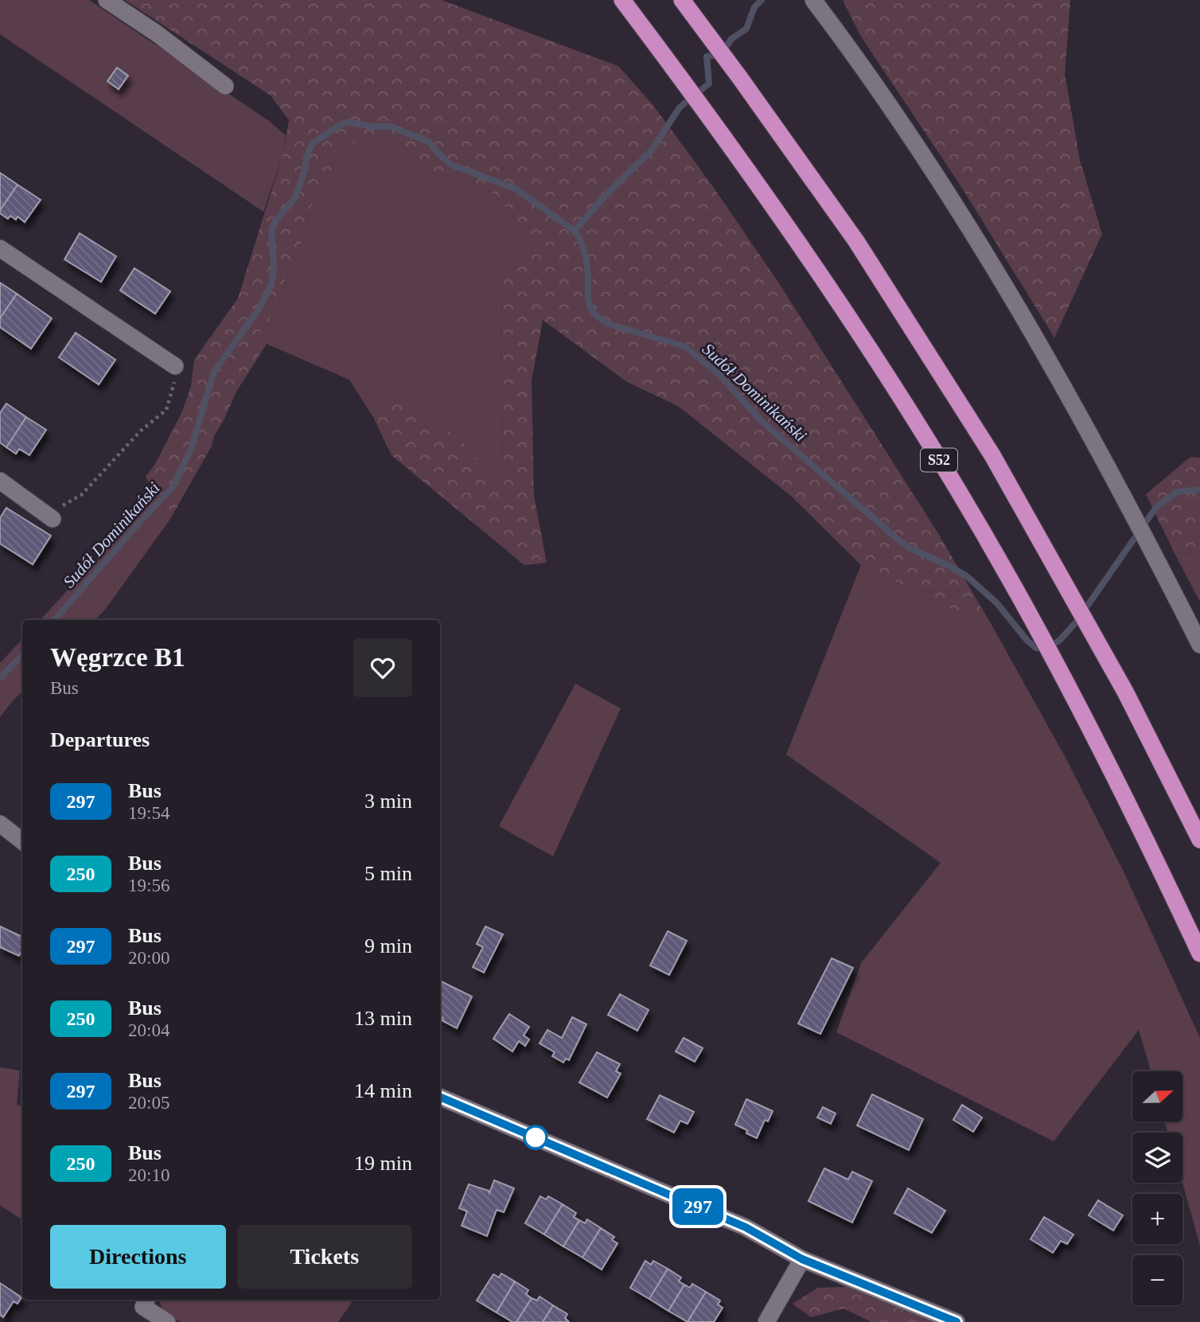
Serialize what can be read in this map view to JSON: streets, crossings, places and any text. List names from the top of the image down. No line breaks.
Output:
{"streets":{"highway":["S52"]},"water":["Sudół Dominikański"],"lines":["bus line 297"],"north":"right","page":{"on_map":"297","heading":[["Węgrzce B1","Bus"],"Departures"],"list":[{"mark":"297","name":"Bus","note":"19:54","value":"3 min"},{"mark":"250","name":"Bus","note":"19:56","value":"5 min"},{"mark":"297","name":"Bus","note":"20:00","value":"9 min"},{"mark":"250","name":"Bus","note":"20:04","value":"13 min"},{"mark":"297","name":"Bus","note":"20:05","value":"14 min"},{"mark":"250","name":"Bus","note":"20:10","value":"19 min"}],"map_buttons":["+","−"],"buttons":["Directions","Tickets"]}}
